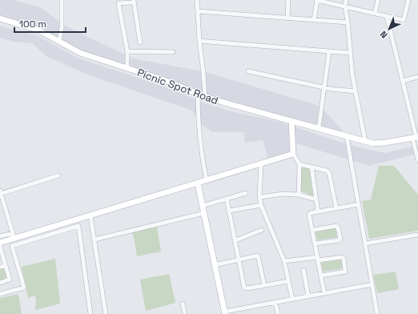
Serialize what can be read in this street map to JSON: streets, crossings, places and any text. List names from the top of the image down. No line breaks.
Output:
{"streets":{"street":["Picnic Spot Road"]},"scale_bar":"100 m","north":"bottom left"}
